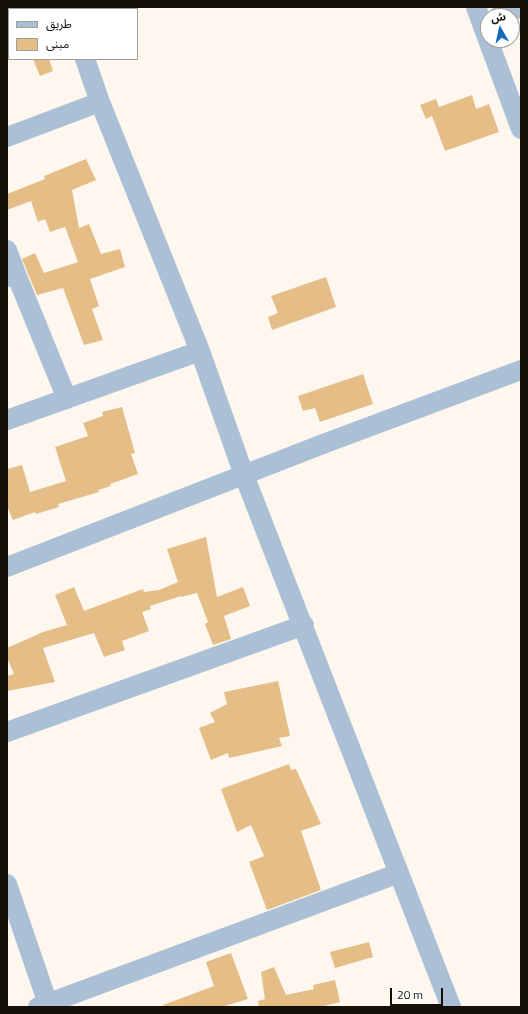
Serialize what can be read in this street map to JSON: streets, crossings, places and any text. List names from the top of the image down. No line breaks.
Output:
{"legend":["طريق","مبنى"],"scale_bar":"20 m","north":"top"}
